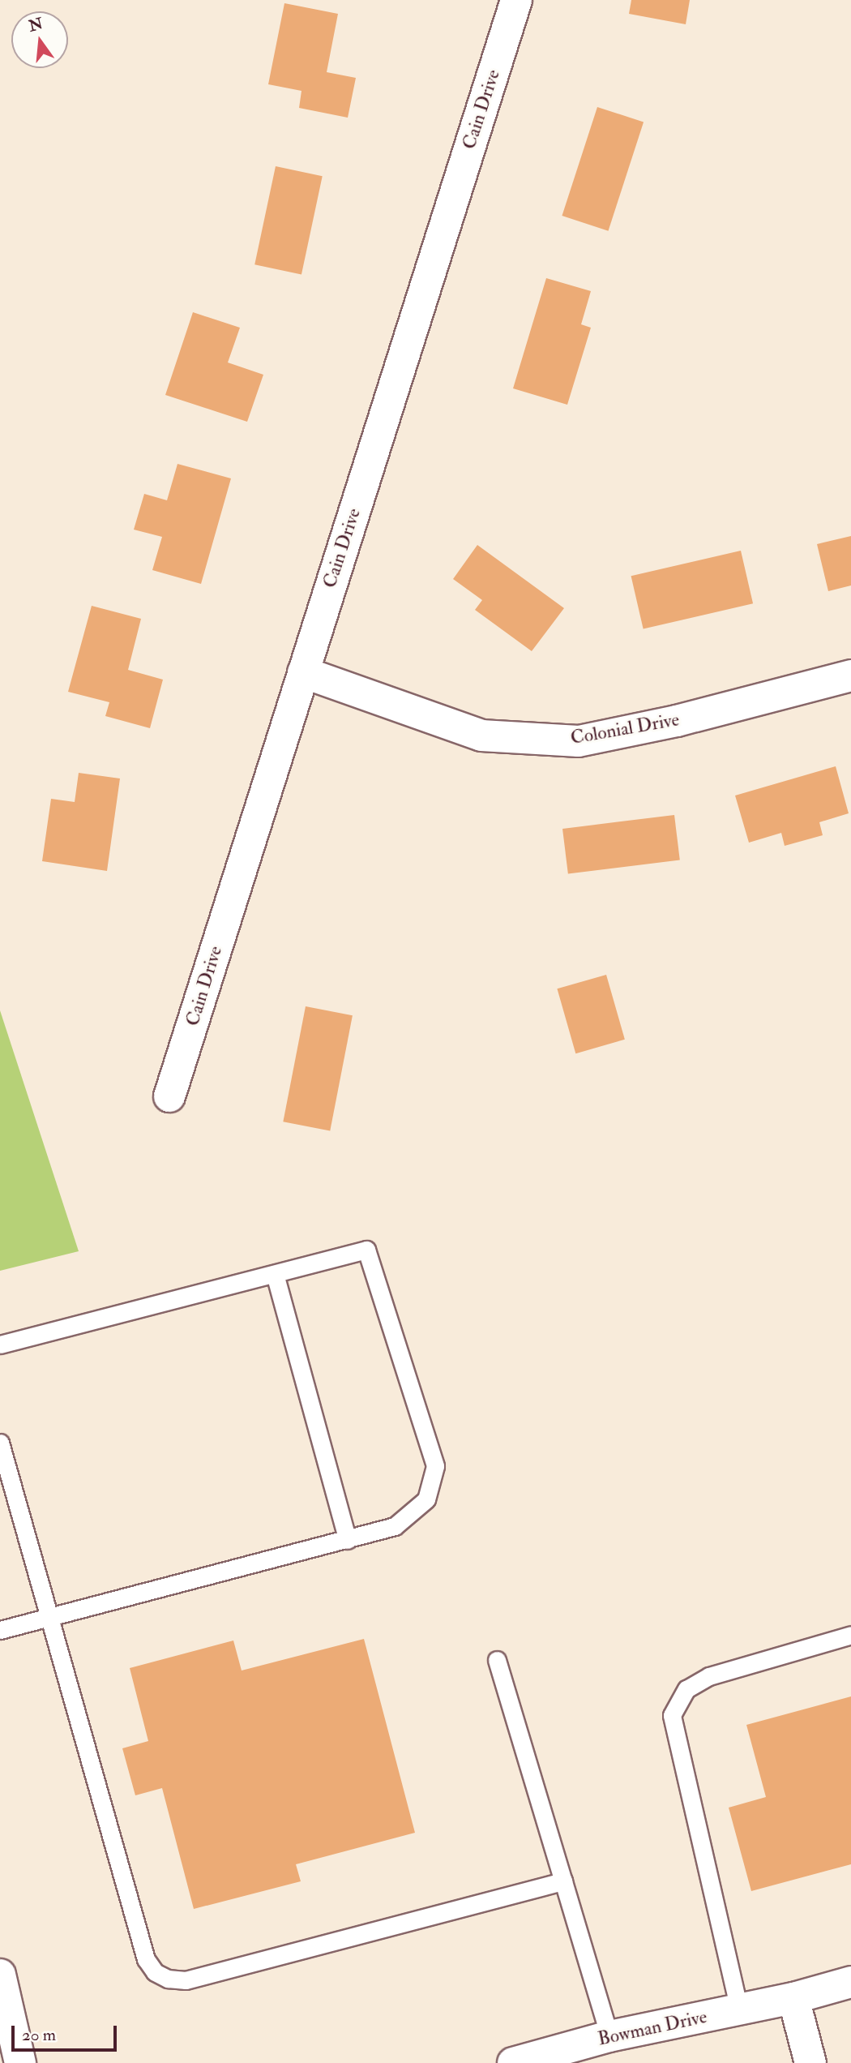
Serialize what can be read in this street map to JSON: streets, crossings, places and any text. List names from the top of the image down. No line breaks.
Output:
{"streets":{"street":["Cain Drive","Colonial Drive","Bowman Drive"]},"crossings":[["Cain Drive","Colonial Drive"]],"scale_bar":"20 m","north":"top"}
